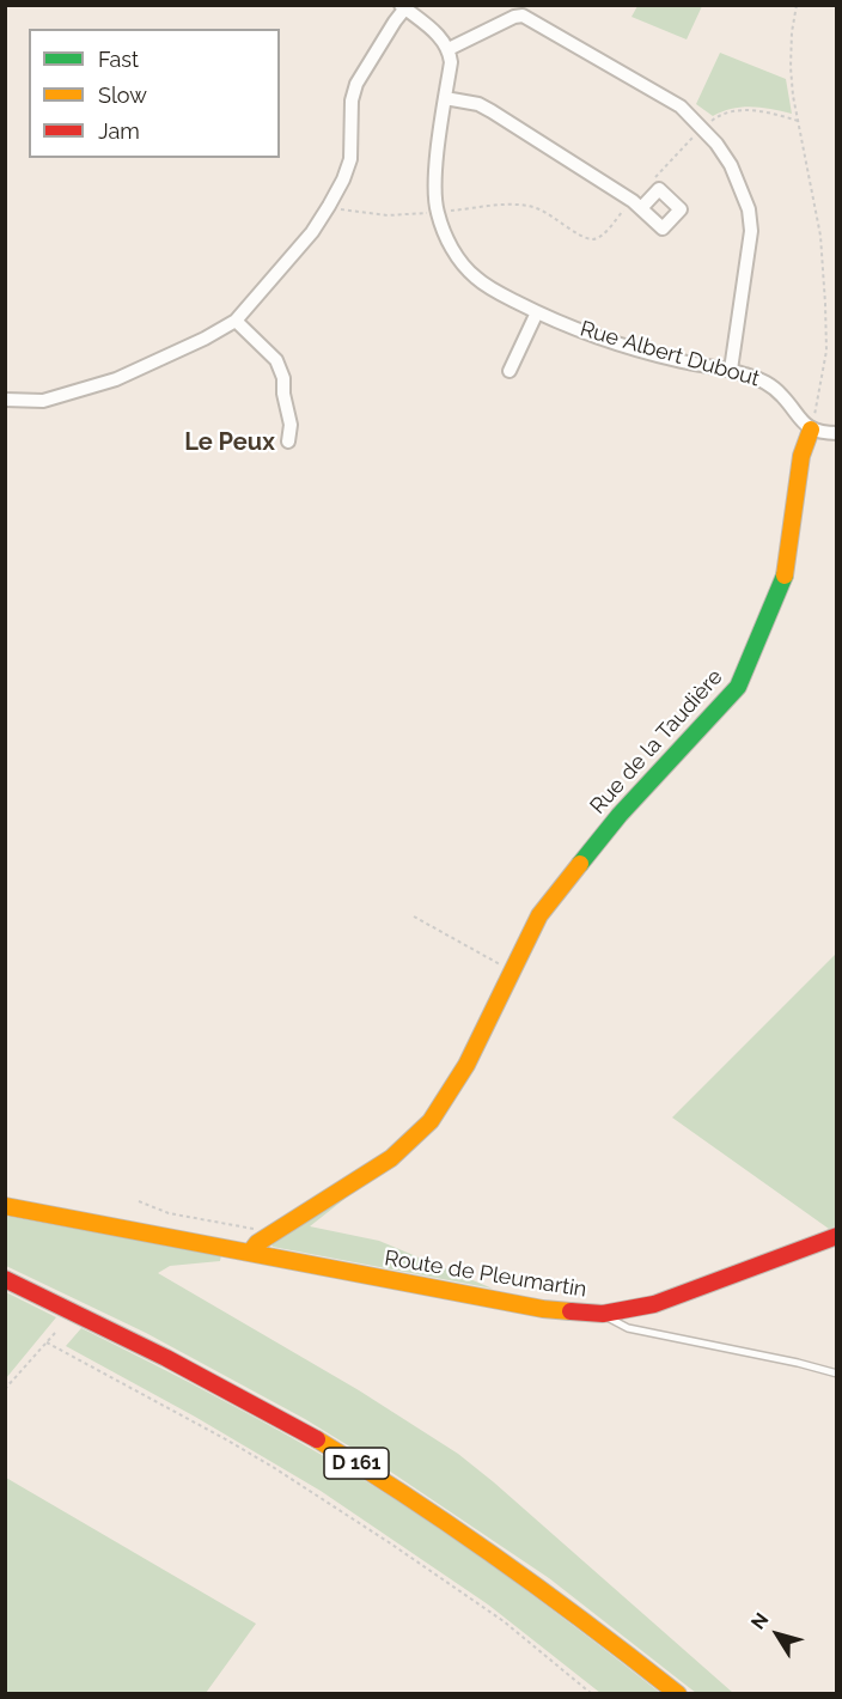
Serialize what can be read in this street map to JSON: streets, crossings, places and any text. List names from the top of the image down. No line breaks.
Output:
{"streets":{"main road":["Rue de la Taudière","Route de Pleumartin","D 161"],"street":["Rue Albert Dubout"]},"crossings":[["Rue Albert Dubout","Rue de la Taudière"],["Rue de la Taudière","Route de Pleumartin"]],"districts":["Le Peux"],"legend":["Fast","Slow","Jam"],"north":"top left"}
